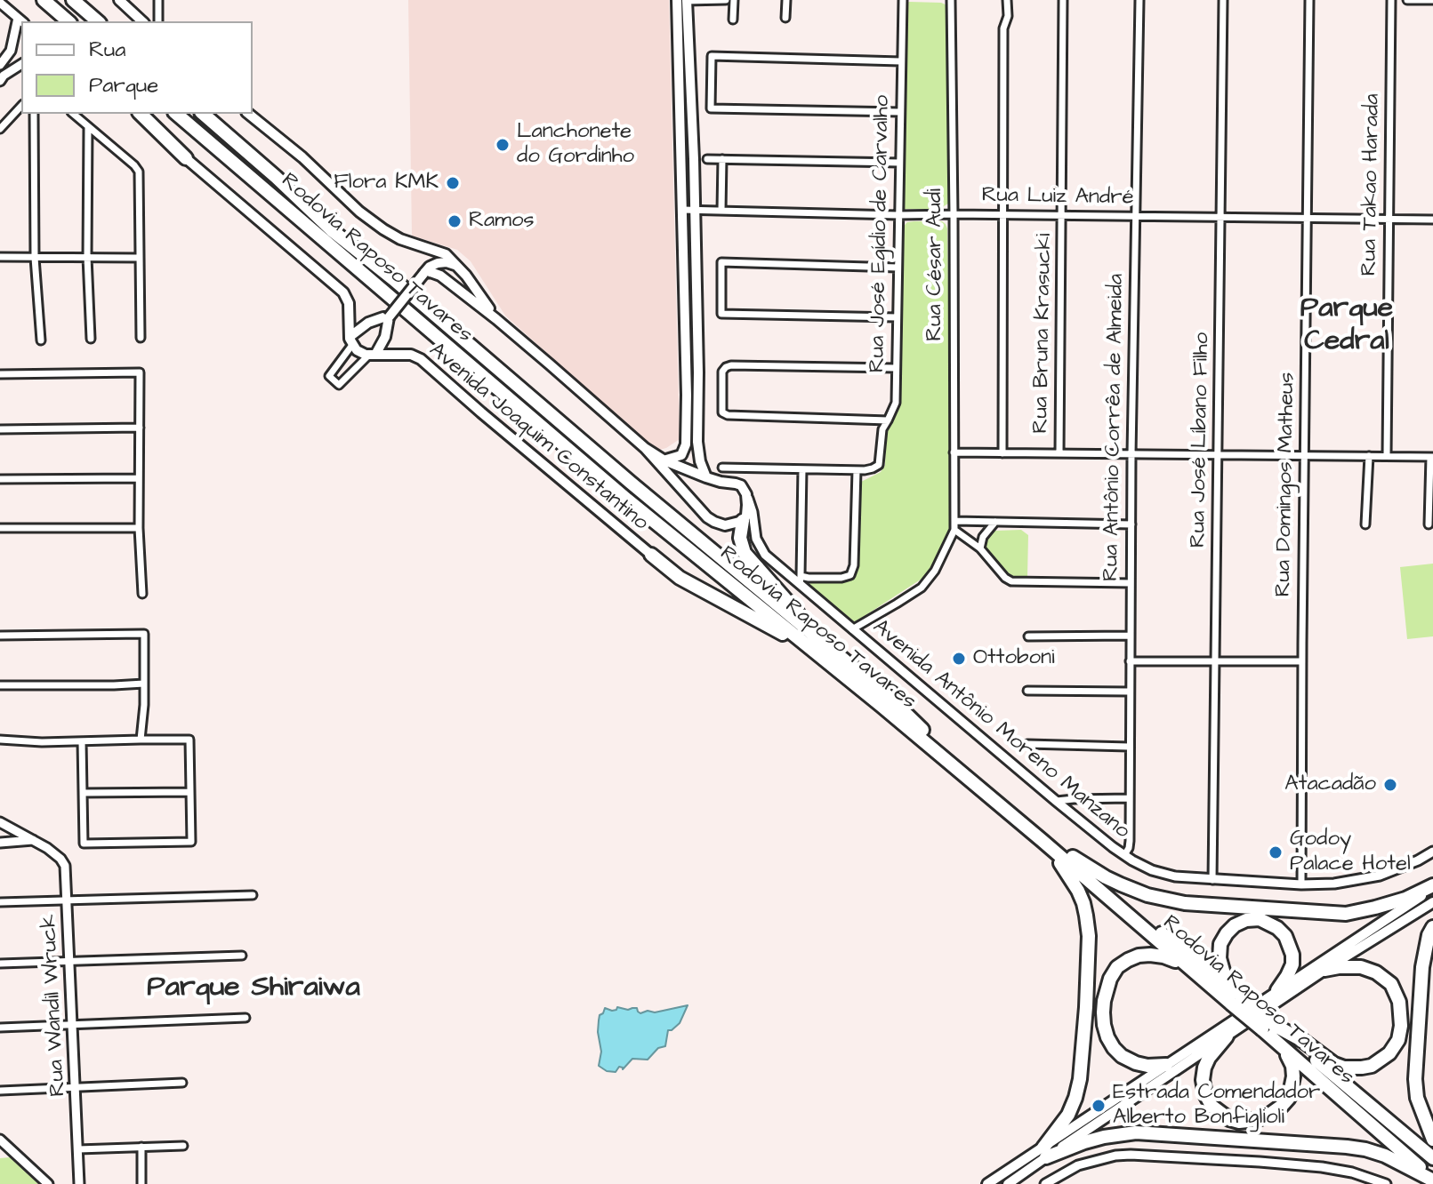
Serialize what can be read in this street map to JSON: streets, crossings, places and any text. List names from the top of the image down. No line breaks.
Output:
{"streets":{"highway":["Rodovia Raposo Tavares"],"main road":["Avenida Joaquim Constantino"],"street":["Rua Takao Harada","Rua Luiz André","Rua José Egídio de Carvalho","Rua César Audi","Rua Bruna Krasucki","Rua Antônio Corrêa de Almeida","Rua José Líbano Filho","Rua Domingos Matheus","Avenida Antônio Moreno Manzano","Rua Wandil Wruck"]},"crossings":[["Rua Takao Harada","Rua Luiz André"],["Rua Luiz André","Rua José Egídio de Carvalho"],["Rua Luiz André","Rua César Audi"],["Rua Luiz André","Rua Bruna Krasucki"],["Rua Luiz André","Rua Antônio Corrêa de Almeida"],["Rua Luiz André","Rua José Líbano Filho"],["Rua Luiz André","Rua Domingos Matheus"],["Rua César Audi","Avenida Antônio Moreno Manzano"],["Rua Antônio Corrêa de Almeida","Avenida Antônio Moreno Manzano"],["Rua José Líbano Filho","Avenida Antônio Moreno Manzano"],["Rua Domingos Matheus","Avenida Antônio Moreno Manzano"]],"districts":["Parque Cedral","Parque Shiraiwa"],"places":["Lanchonete do Gordinho","Flora KMK","Ramos","Ottoboni","Atacadão","Godoy Palace Hotel","Estrada Comendador Alberto Bonfiglioli"],"legend":["Rua","Parque"]}
